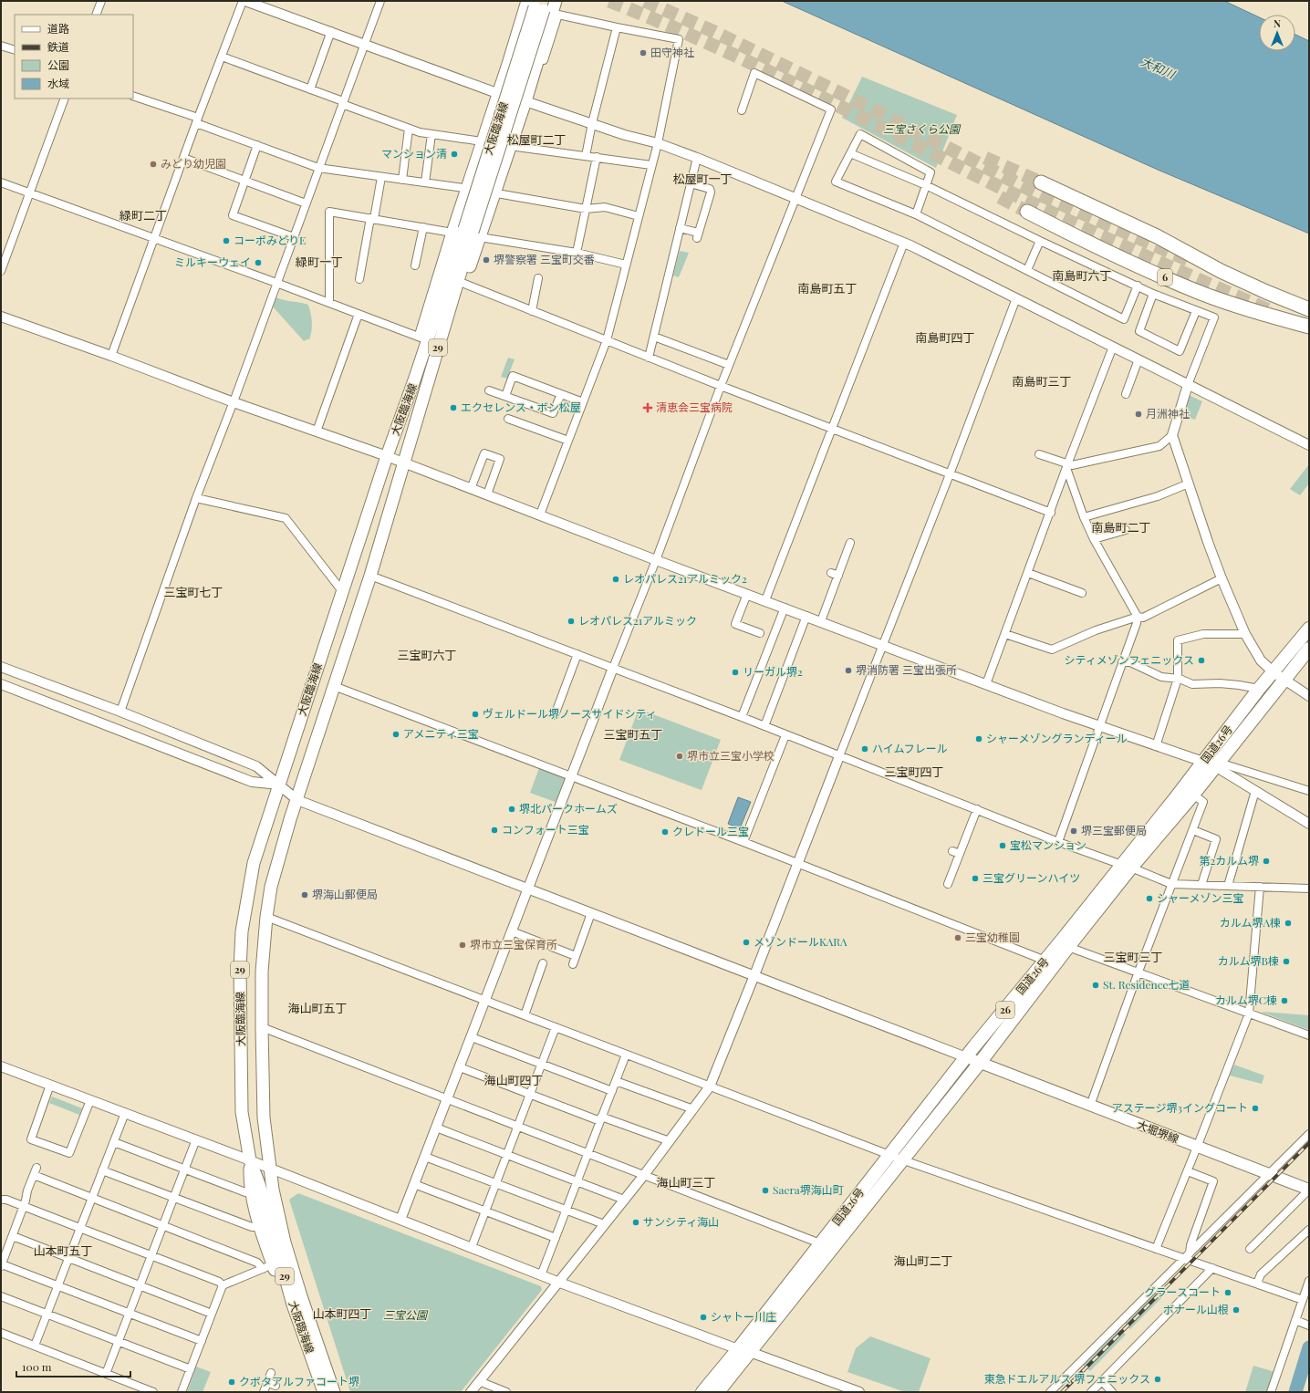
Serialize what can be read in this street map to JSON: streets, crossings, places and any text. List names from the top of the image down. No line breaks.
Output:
{"streets":{"highway":["6","国道26号","26"],"main road":["大阪臨海線","29","大堀堺線"]},"crossings":[["大阪臨海線","29"],["国道26号","大堀堺線"]],"districts":["松屋町二丁","松屋町一丁","緑町二丁","緑町一丁","南島町六丁","南島町五丁","南島町四丁","南島町三丁","南島町二丁","三宝町七丁","三宝町六丁","三宝町五丁","三宝町四丁","三宝町三丁","海山町五丁","海山町四丁","海山町三丁","山本町五丁","海山町二丁","山本町四丁"],"water":["大和川"],"parks":["三宝さくら公園","三宝公園"],"places":{"other":["田守神社","マンション清","みどり幼児園","コーポみどりE","堺警察署 三宝町交番","ミルキーウェイ","エクセレンス・ボン松屋","月洲神社","レオパレス21アルミック2","レオパレス21アルミック","シティメゾンフェニックス","堺消防署 三宝出張所","リーガル堺2","ヴェルドール堺ノースサイドシティ","アメニティ三宝","シャーメゾングランディール","ハイムフレール","堺市立三宝小学校","堺北パークホームズ","コンフォート三宝","堺三宝郵便局","クレドール三宝","宝松マンション","第2カルム堺","三宝グリーンハイツ","堺海山郵便局","シャーメゾン三宝","カルム堺A棟","三宝幼稚園","メゾンドールKARA","堺市立三宝保育所","カルム堺B棟","St. Residence七道","カルム堺C棟","アステージ堺3イングコート","Saera堺海山町","サンシティ海山","グラースコート","ボナール山根","シャトー川庄","東急ドエルアルス 堺フェニックス","クボタアルファコート堺"],"health":["清恵会三宝病院"]},"legend":["道路","鉄道","公園","水域"],"scale_bar":"100 m","north":"top"}
